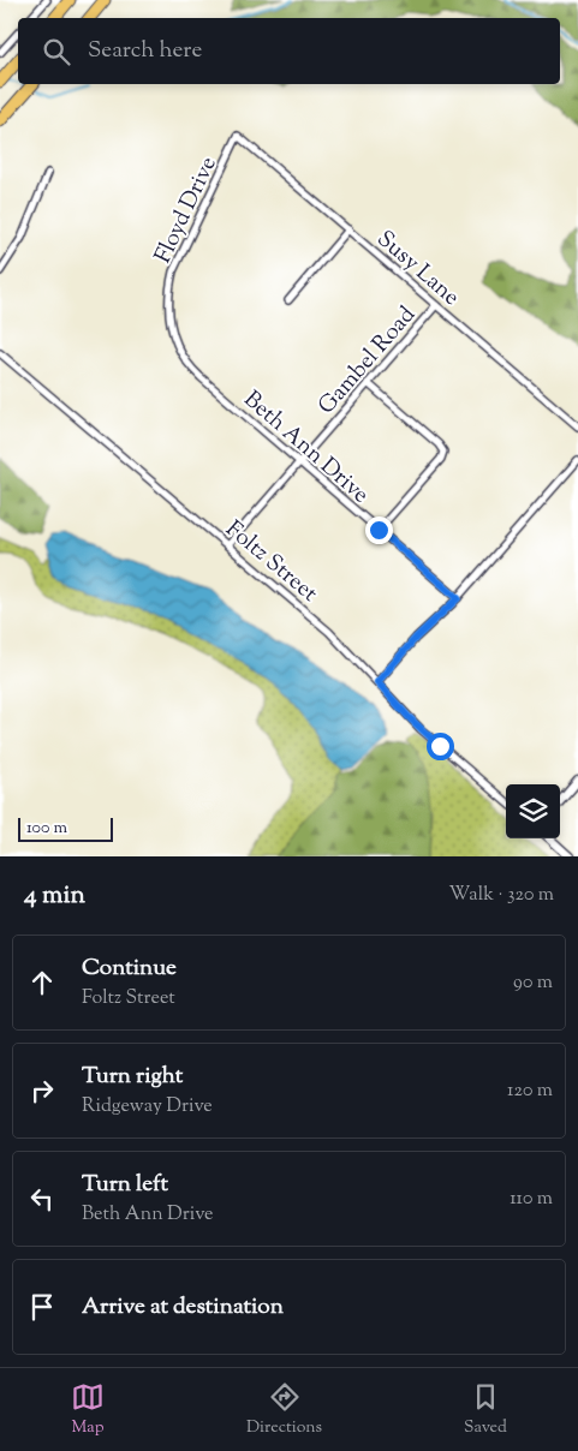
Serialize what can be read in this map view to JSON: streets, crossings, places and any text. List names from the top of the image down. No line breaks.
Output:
{"streets":{"street":["Floyd Drive","Susy Lane","Gambel Road","Beth Ann Drive","Foltz Street"]},"crossings":[["Floyd Drive","Susy Lane"],["Floyd Drive","Beth Ann Drive"],["Susy Lane","Gambel Road"],["Gambel Road","Beth Ann Drive"],["Gambel Road","Foltz Street"]],"scale_bar":"100 m","page":{"search":"Search here","scale":"100 m","heading":["4 min","Walk · 320 m"],"list":[["Continue","Foltz Street","90 m"],["Turn right","Ridgeway Drive","120 m"],["Turn left","Beth Ann Drive","110 m"],"Arrive at destination"],"nav":["Map","Directions","Saved"]}}
